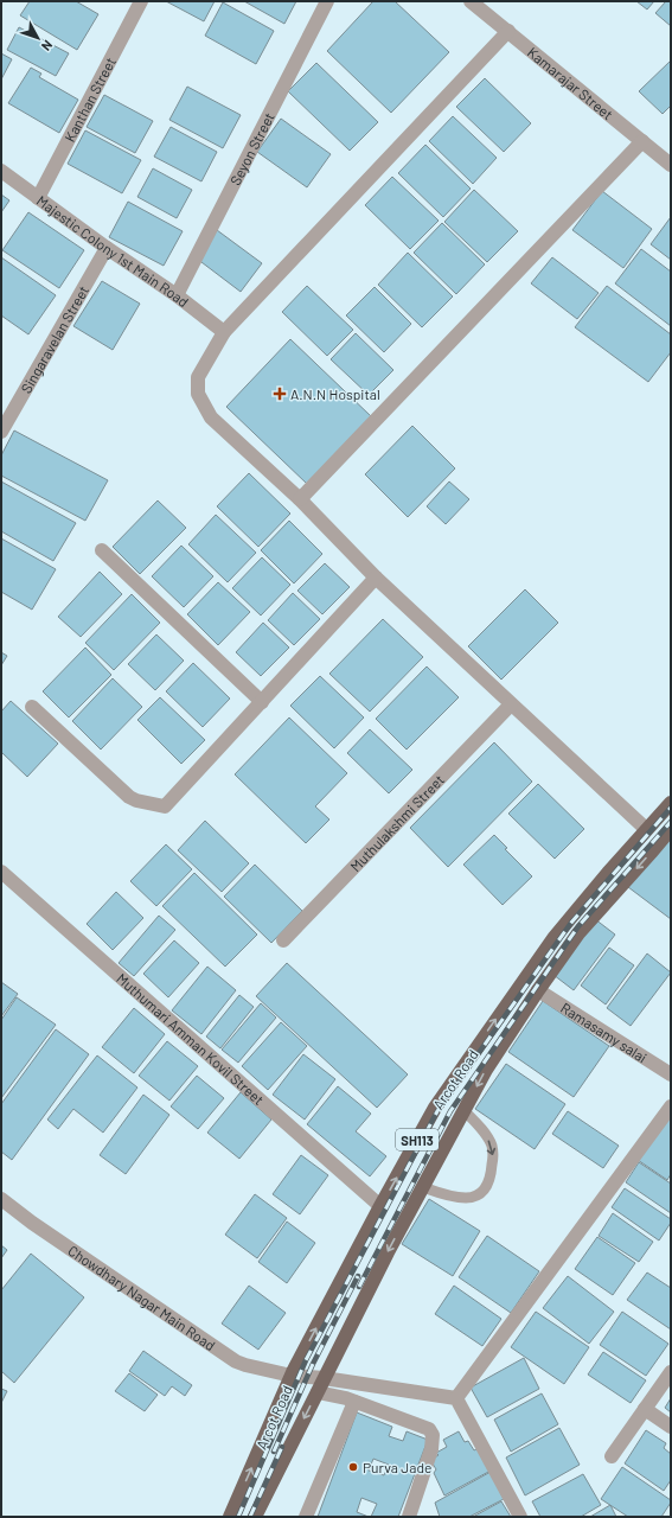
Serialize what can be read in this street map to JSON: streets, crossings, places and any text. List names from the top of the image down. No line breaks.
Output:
{"streets":{"main road":["Arcot Road","SH113"],"street":["Kamarajar Street","Kanthan Street","Seyon Street","Majestic Colony 1st Main Road","Singaravelan Street","Muthulakshmi Street","Ramasamy salai","Muthumari Amman Kovil Street","Chowdhary Nagar Main Road"]},"crossings":[["Kanthan Street","Majestic Colony 1st Main Road"],["Seyon Street","Majestic Colony 1st Main Road"],["Majestic Colony 1st Main Road","Singaravelan Street"],["Ramasamy salai","Arcot Road"],["Muthumari Amman Kovil Street","Arcot Road"],["Arcot Road","Chowdhary Nagar Main Road"]],"places":{"health":["A.N.N Hospital"],"other":["Purva Jade"]},"north":"bottom right"}
